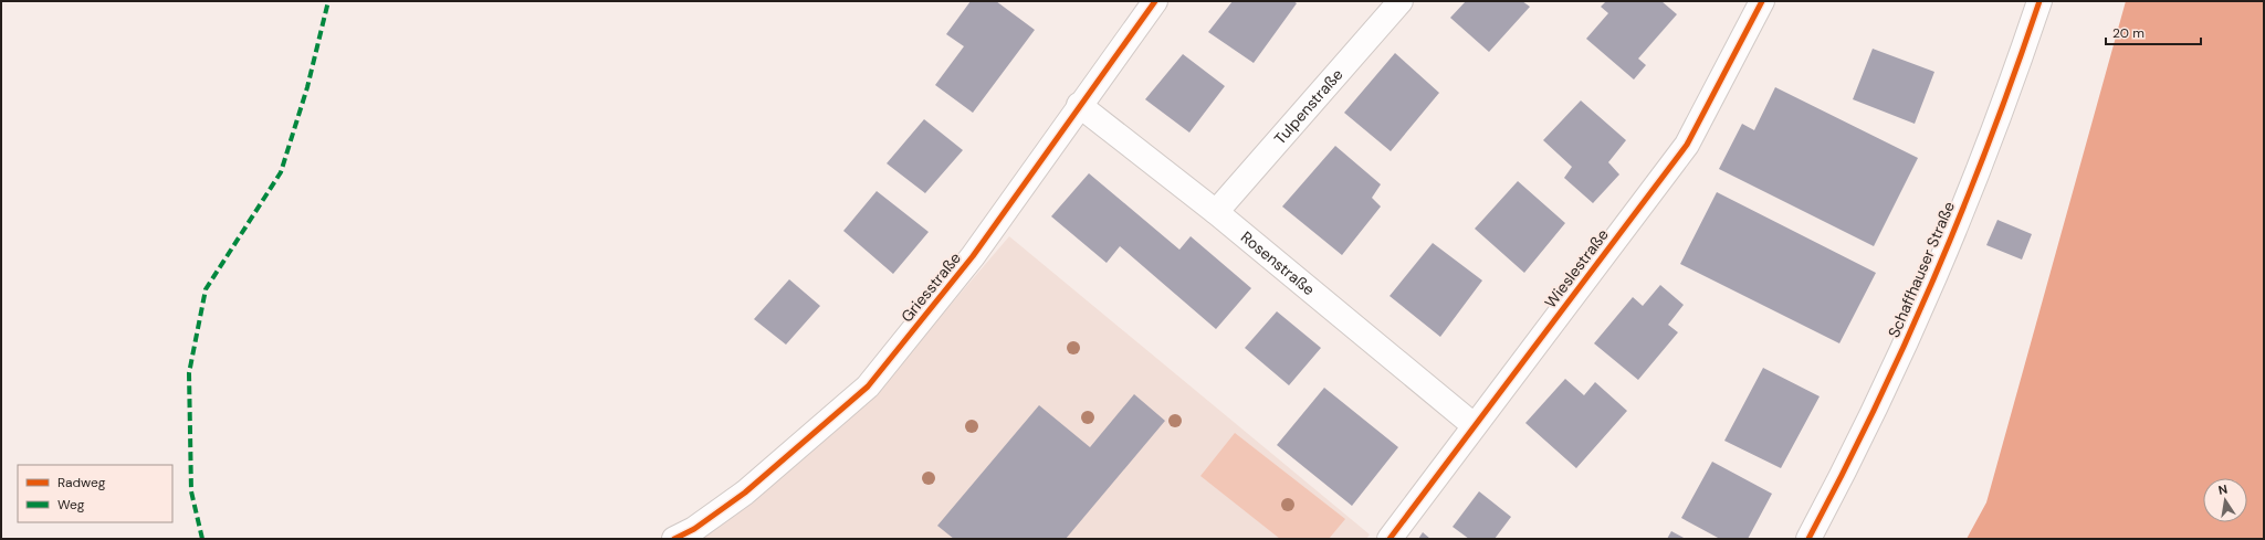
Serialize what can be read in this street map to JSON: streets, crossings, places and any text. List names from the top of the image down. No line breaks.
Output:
{"streets":{"street":["Tulpenstraße","Rosenstraße","Wieslestraße","Schaffhauser Straße","Griesstraße"]},"crossings":[["Tulpenstraße","Rosenstraße"],["Rosenstraße","Wieslestraße"],["Rosenstraße","Griesstraße"]],"legend":["Radweg","Weg"],"scale_bar":"20 m","north":"top"}
